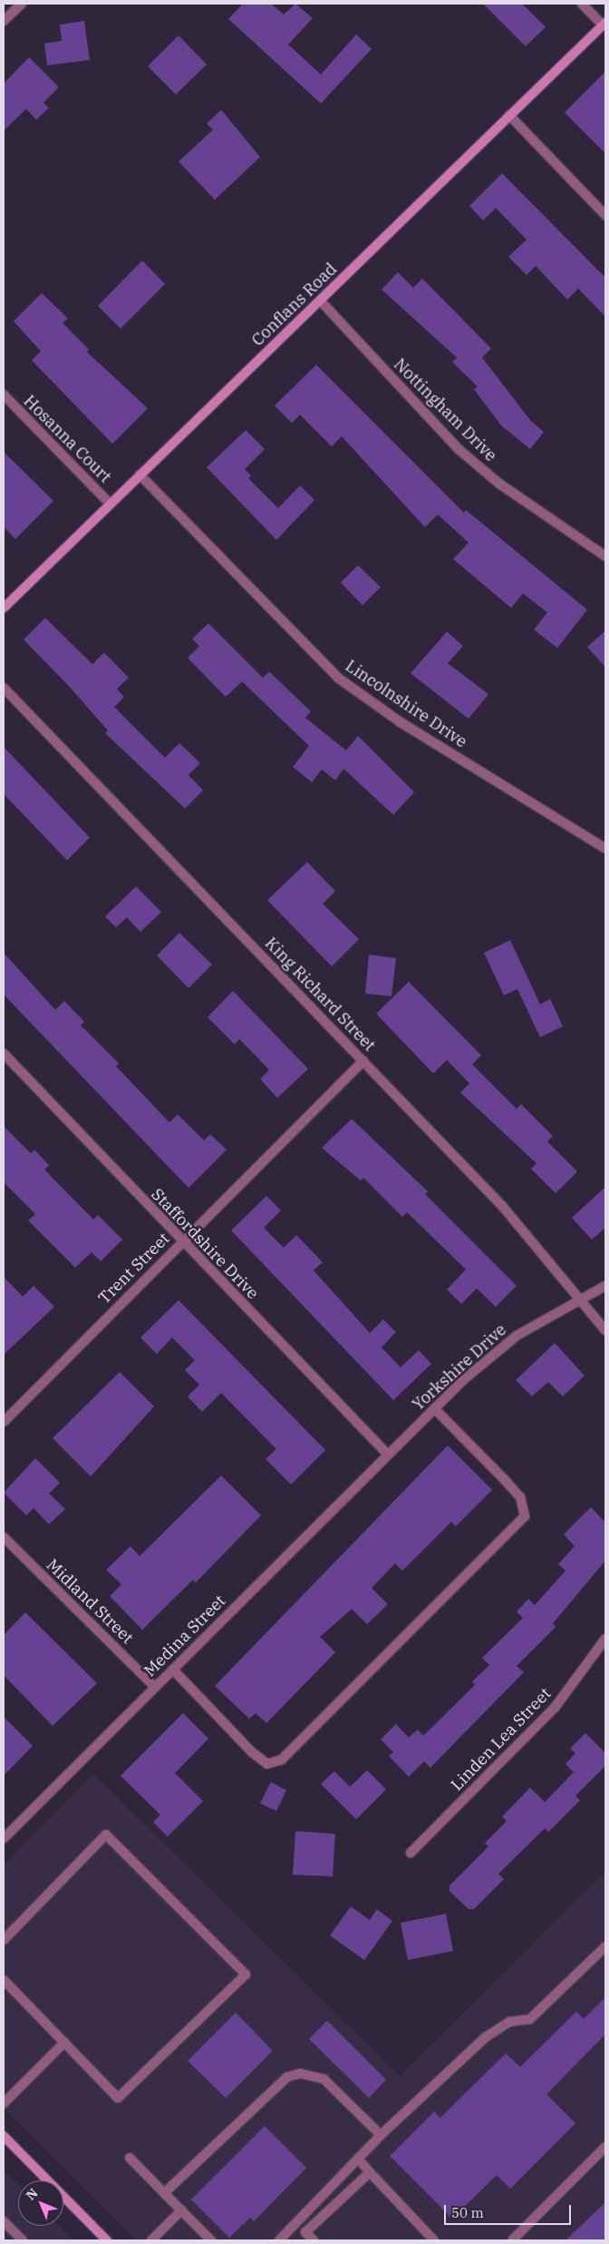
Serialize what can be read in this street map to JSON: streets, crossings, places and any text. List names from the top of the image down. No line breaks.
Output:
{"streets":{"main road":["Conflans Road"],"street":["Nottingham Drive","Hosanna Court","Lincolnshire Drive","King Richard Street","Staffordshire Drive","Trent Street","Yorkshire Drive","Midland Street","Medina Street","Linden Lea Street"]},"crossings":[["Conflans Road","Nottingham Drive"],["Conflans Road","Hosanna Court"],["Conflans Road","Lincolnshire Drive"],["King Richard Street","Trent Street"],["King Richard Street","Yorkshire Drive"],["Staffordshire Drive","Trent Street"],["Staffordshire Drive","Yorkshire Drive"],["Staffordshire Drive","Medina Street"],["Yorkshire Drive","Medina Street"],["Midland Street","Medina Street"]],"scale_bar":"50 m","north":"top left"}
